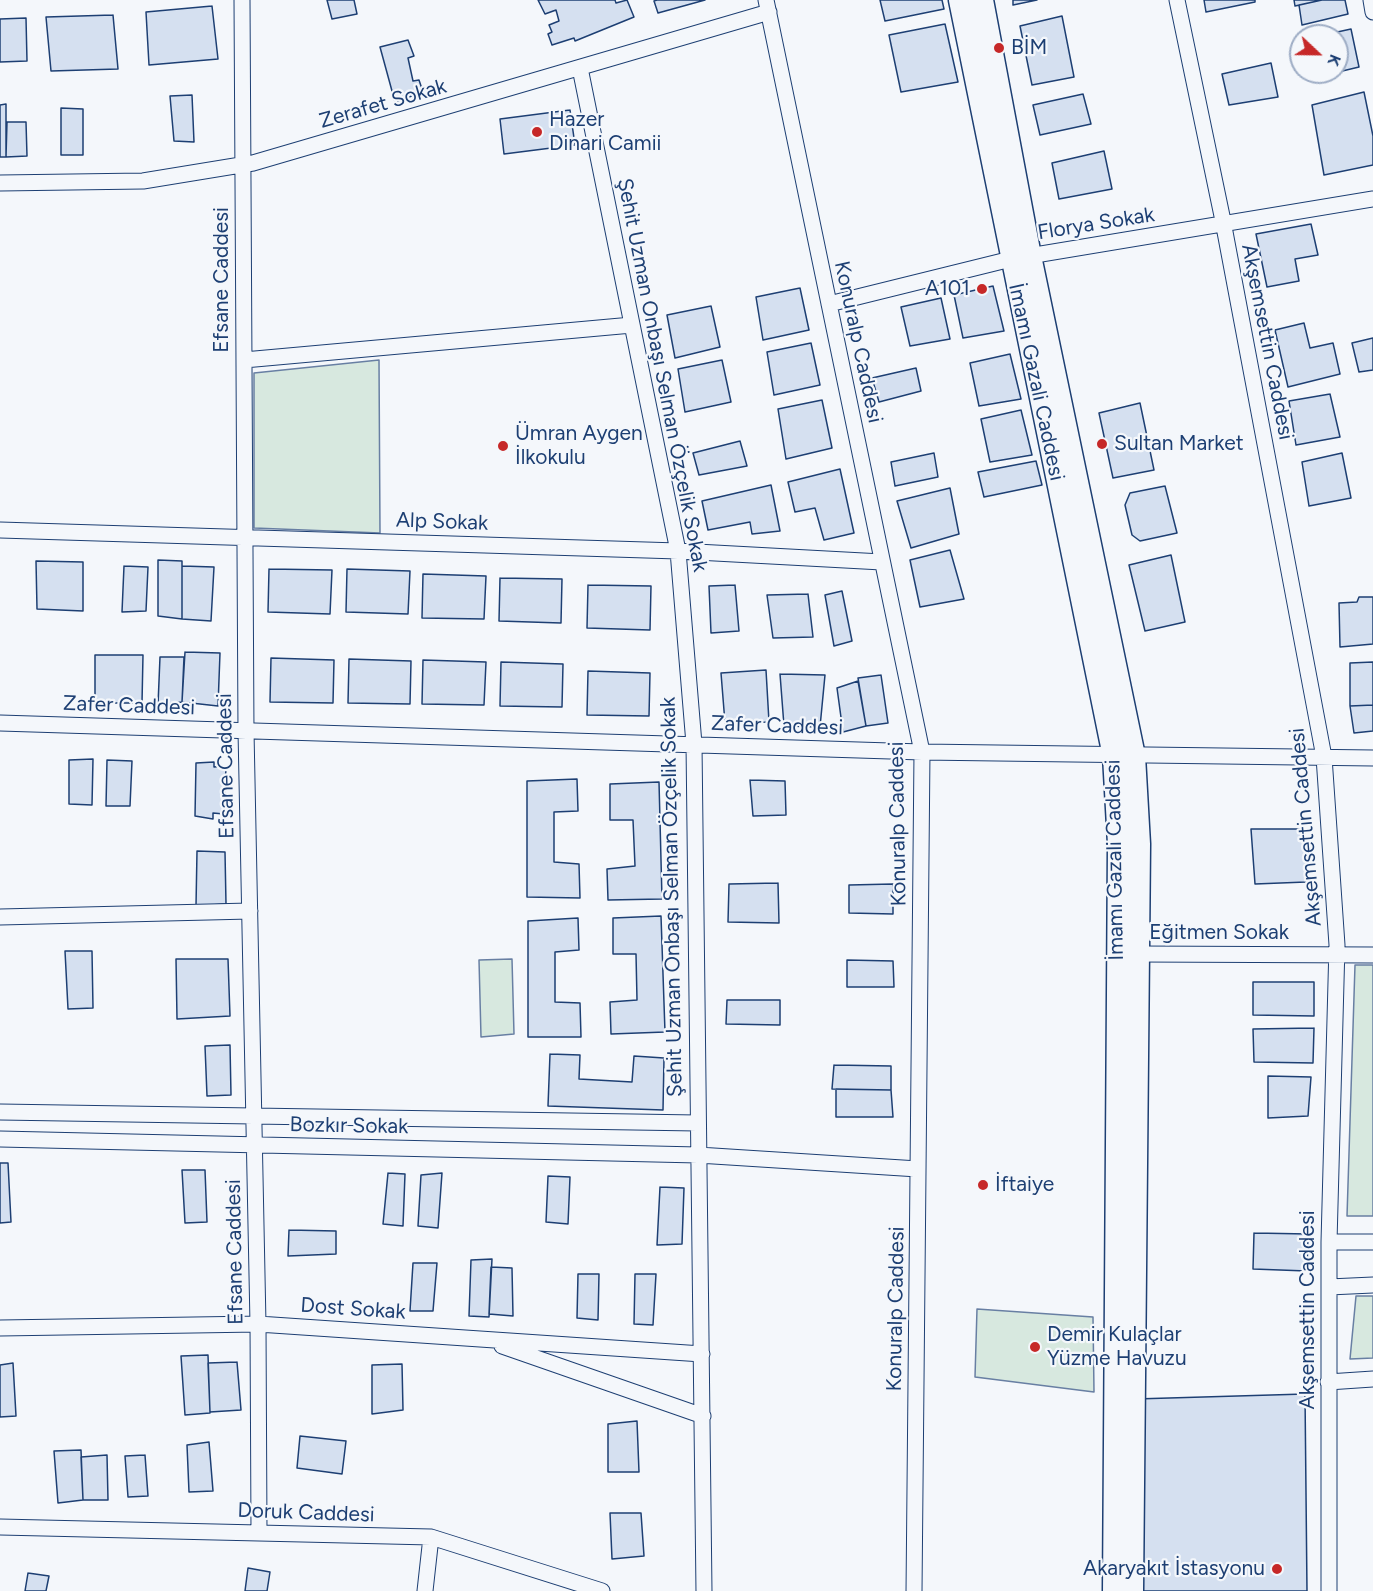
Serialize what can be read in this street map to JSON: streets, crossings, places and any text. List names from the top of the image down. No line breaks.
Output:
{"streets":{"main road":["İmamı Gazali Caddesi"],"street":["Zerafet Sokak","Florya Sokak","Efsane Caddesi","Konuralp Caddesi","Akşemsettin Caddesi","Şehit Uzman Onbaşı Selman Özçelik Sokak","Alp Sokak","Zafer Caddesi","Eğitmen Sokak","Bozkır Sokak","Dost Sokak","Doruk Caddesi"]},"crossings":[["Zerafet Sokak","Efsane Caddesi"],["Zerafet Sokak","Konuralp Caddesi"],["Zerafet Sokak","Şehit Uzman Onbaşı Selman Özçelik Sokak"],["Florya Sokak","Konuralp Caddesi"],["Florya Sokak","Akşemsettin Caddesi"],["Florya Sokak","İmamı Gazali Caddesi"],["Efsane Caddesi","Alp Sokak"],["Efsane Caddesi","Zafer Caddesi"],["Efsane Caddesi","Bozkır Sokak"],["Efsane Caddesi","Dost Sokak"],["Efsane Caddesi","Doruk Caddesi"],["Konuralp Caddesi","Alp Sokak"],["Konuralp Caddesi","Zafer Caddesi"],["Konuralp Caddesi","Bozkır Sokak"],["Akşemsettin Caddesi","Zafer Caddesi"],["Akşemsettin Caddesi","Eğitmen Sokak"],["Şehit Uzman Onbaşı Selman Özçelik Sokak","Alp Sokak"],["Şehit Uzman Onbaşı Selman Özçelik Sokak","Zafer Caddesi"],["Şehit Uzman Onbaşı Selman Özçelik Sokak","Bozkır Sokak"],["Şehit Uzman Onbaşı Selman Özçelik Sokak","Dost Sokak"],["İmamı Gazali Caddesi","Zafer Caddesi"],["İmamı Gazali Caddesi","Eğitmen Sokak"]],"places":["BİM","Hazer Dinari Camii","A101","Sultan Market","Ümran Aygen İlkokulu","İftaiye","Demir Kulaçlar Yüzme Havuzu","Akaryakıt İstasyonu"],"north":"right"}
